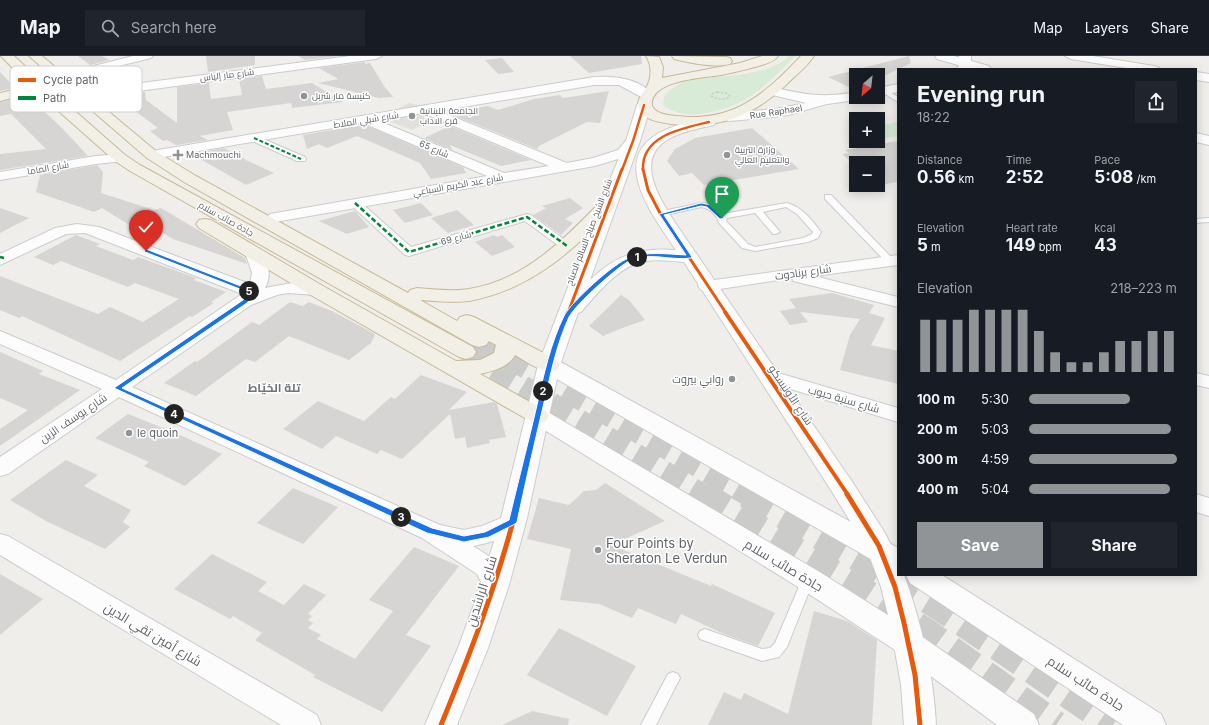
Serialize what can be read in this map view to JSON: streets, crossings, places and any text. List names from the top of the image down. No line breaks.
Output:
{"streets":{"highway":["جادة صائب سلام"],"street":["شارع مار إلياس","Rue Raphael","شارع شبلي الملاط","شارع 65","شارع الماما","شارع عبد الكريم السباعي","شارع الشيخ صباح السالم الصباح","شارع 69","شارع برنادوت","شارع الأونيسكو","شارع سنية حبوب","شارع يوسف الزين","شارع الراشدين","شارع أمين تقي الدين"]},"crossings":[["شارع شبلي الملاط","شارع 65"],["شارع شبلي الملاط","جادة صائب سلام"],["شارع شبلي الملاط","شارع الشيخ صباح السالم الصباح"],["شارع 65","شارع عبد الكريم السباعي"],["شارع الماما","جادة صائب سلام"],["شارع عبد الكريم السباعي","شارع الشيخ صباح السالم الصباح"],["شارع عبد الكريم السباعي","شارع 69"],["جادة صائب سلام","شارع الأونيسكو"],["جادة صائب سلام","شارع الراشدين"],["شارع الشيخ صباح السالم الصباح","شارع الراشدين"],["شارع برنادوت","شارع الأونيسكو"],["شارع الأونيسكو","شارع سنية حبوب"]],"districts":["تلة الخيّاط"],"places":{"other":["كنيسة مار شربل","الجامعة اللبنانية فرع الاداب","وزارة التربية والتعليم العالي","روابي بيروت","le quoin","Four Points by Sheraton Le Verdun"],"health":["Machmouchi"]},"legend":["Cycle path","Path"],"north":"bottom left","page":{"header":"Map","search":"Search here","nav":["Map","Layers","Share"],"map_buttons":["+","−"],"heading":["Evening run","18:22"],"stats":[["Distance","0.56 km"],["Time","2:52"],["Pace","5:08 /km"],["Elevation","5 m"],["Heart rate","149 bpm"],["kcal","43"]],"pins":["1","5","2","4","3"],"chart":["Elevation","218–223 m"],"list":[{"name":"100 m","note":"5:30"},{"name":"200 m","note":"5:03"},{"name":"300 m","note":"4:59"},{"name":"400 m","note":"5:04"}],"buttons":["Save","Share"]}}
